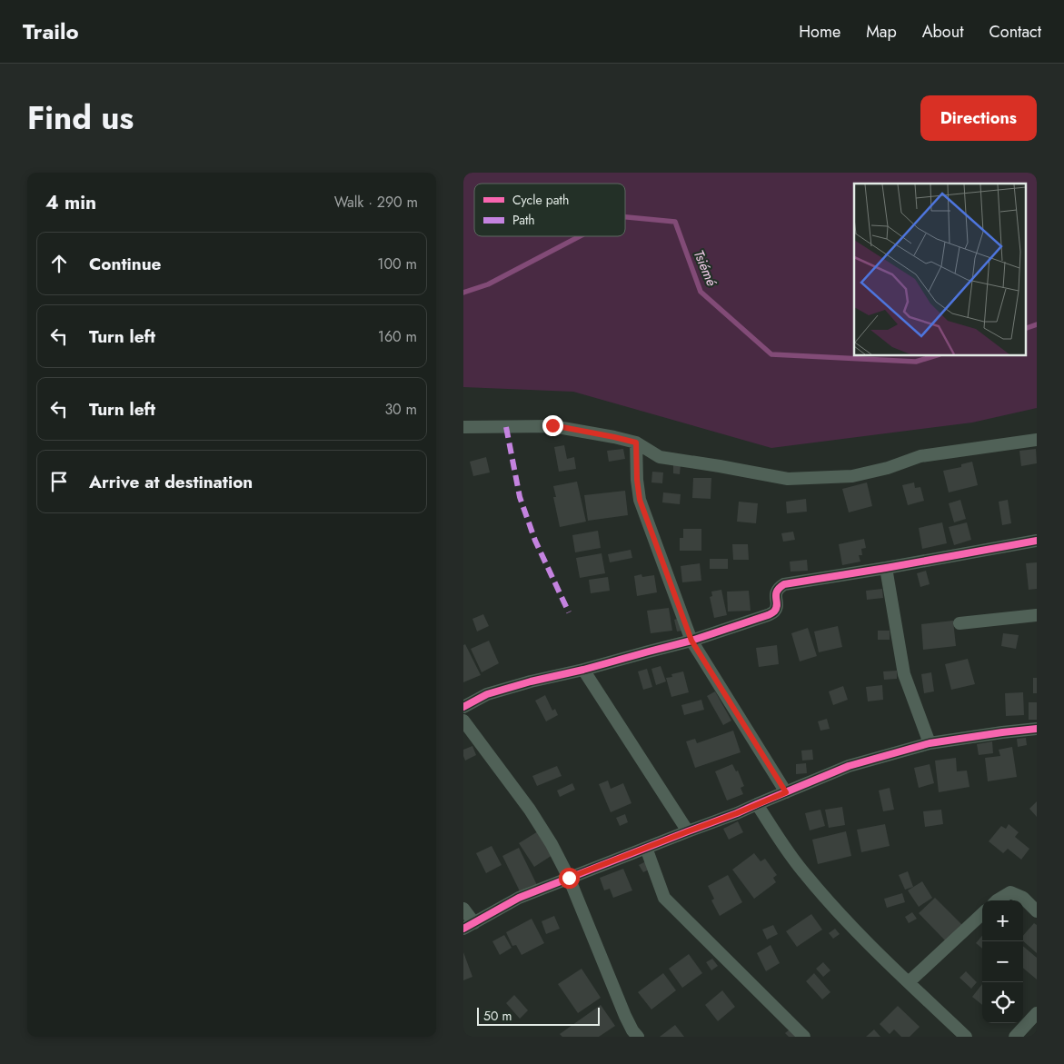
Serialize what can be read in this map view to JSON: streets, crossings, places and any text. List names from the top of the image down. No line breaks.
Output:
{"water":["Tsiémé"],"legend":["Cycle path","Path"],"scale_bar":"50 m","page":{"header":"Trailo","nav":["Home","Map","About","Contact"],"title":"Find us","buttons":"Directions","heading":["4 min","Walk · 290 m"],"list":[["Continue","100 m"],["Turn left","160 m"],["Turn left","30 m"],"Arrive at destination"],"map_buttons":["+","−"],"scale":"50 m"}}
